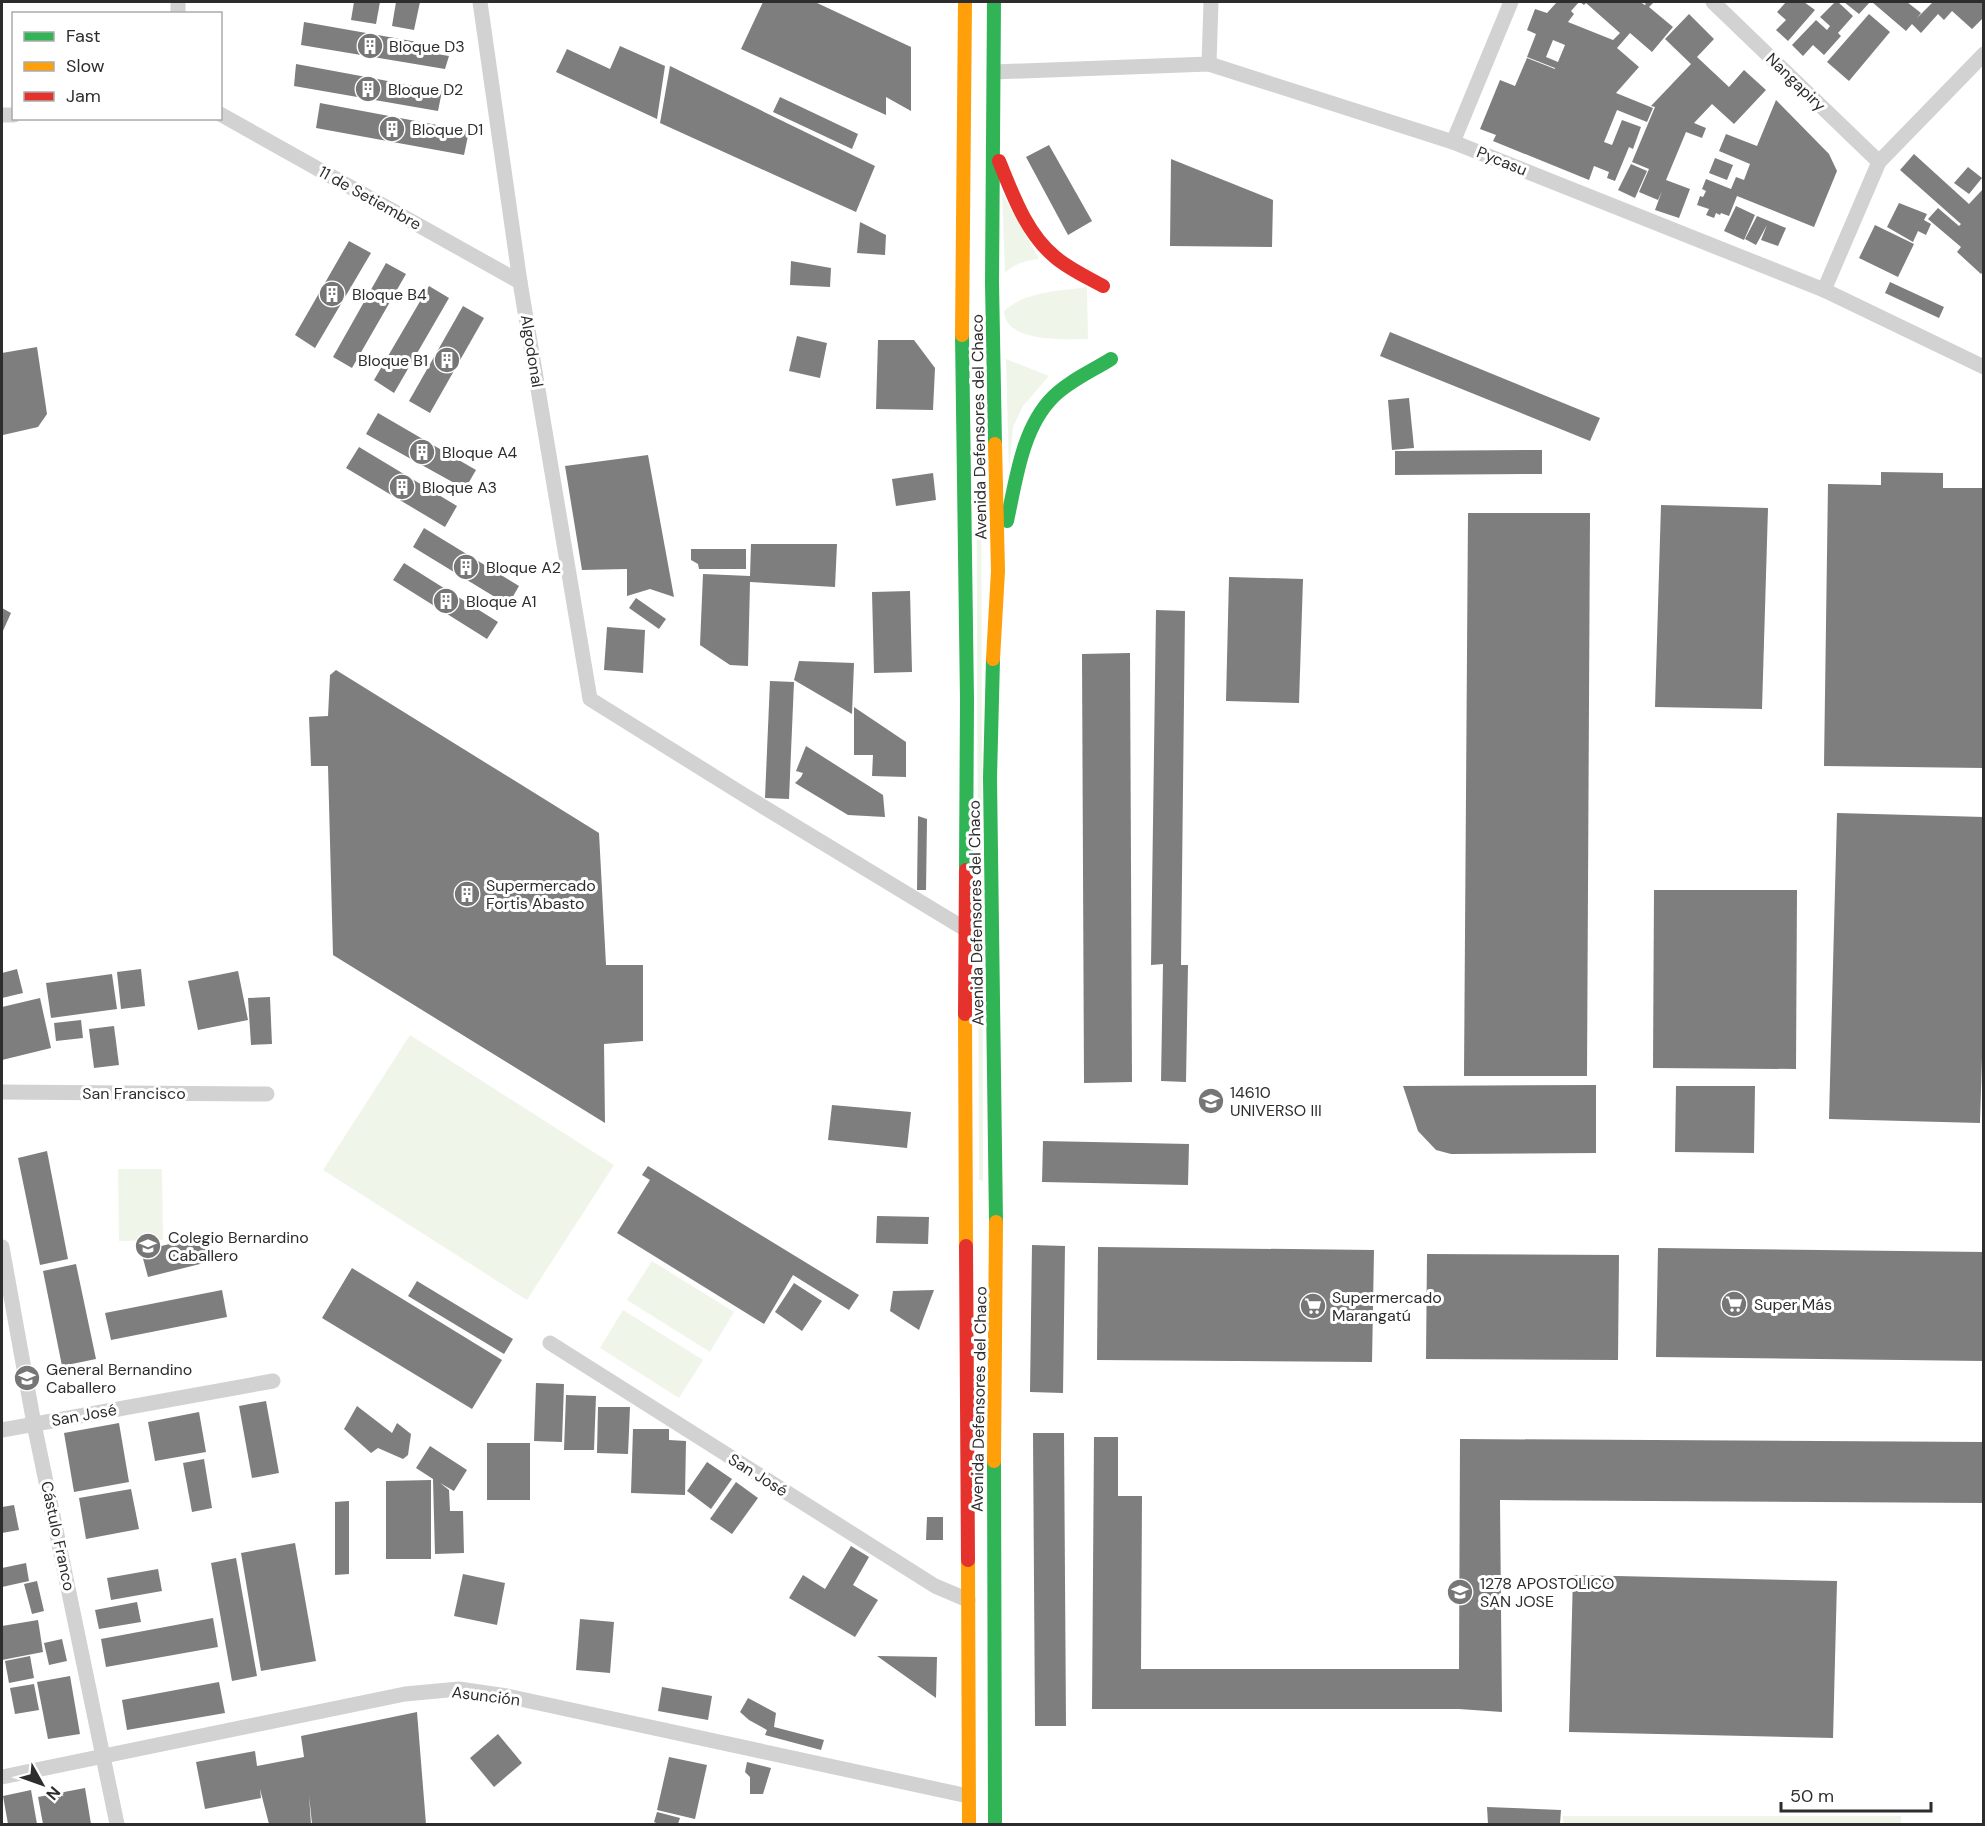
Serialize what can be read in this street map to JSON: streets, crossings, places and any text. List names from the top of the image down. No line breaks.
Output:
{"streets":{"highway":["Avenida Defensores del Chaco"],"street":["Nangapiry","Pycasu","11 de Setiembre","Algodonal","San Francisco","San José","Cástulo Franco","Asunción"]},"crossings":[["Pycasu","Avenida Defensores del Chaco"],["11 de Setiembre","Algodonal"],["Algodonal","Avenida Defensores del Chaco"],["Avenida Defensores del Chaco","San José"],["Avenida Defensores del Chaco","Asunción"],["San José","Cástulo Franco"],["Cástulo Franco","Asunción"]],"places":{"building":["Bloque D3","Bloque D2","Bloque D1","Bloque B4","Bloque B1","Bloque A4","Bloque A3","Bloque A2","Bloque A1","Supermercado Fortis Abasto"],"school or university":["14610 UNIVERSO III","Colegio Bernardino Caballero","General Bernandino Caballero","1278 APOSTOLICO SAN JOSE"],"supermarket":["Super Más","Supermercado Marangatú"]},"legend":["Fast","Slow","Jam"],"scale_bar":"50 m","north":"bottom right"}
